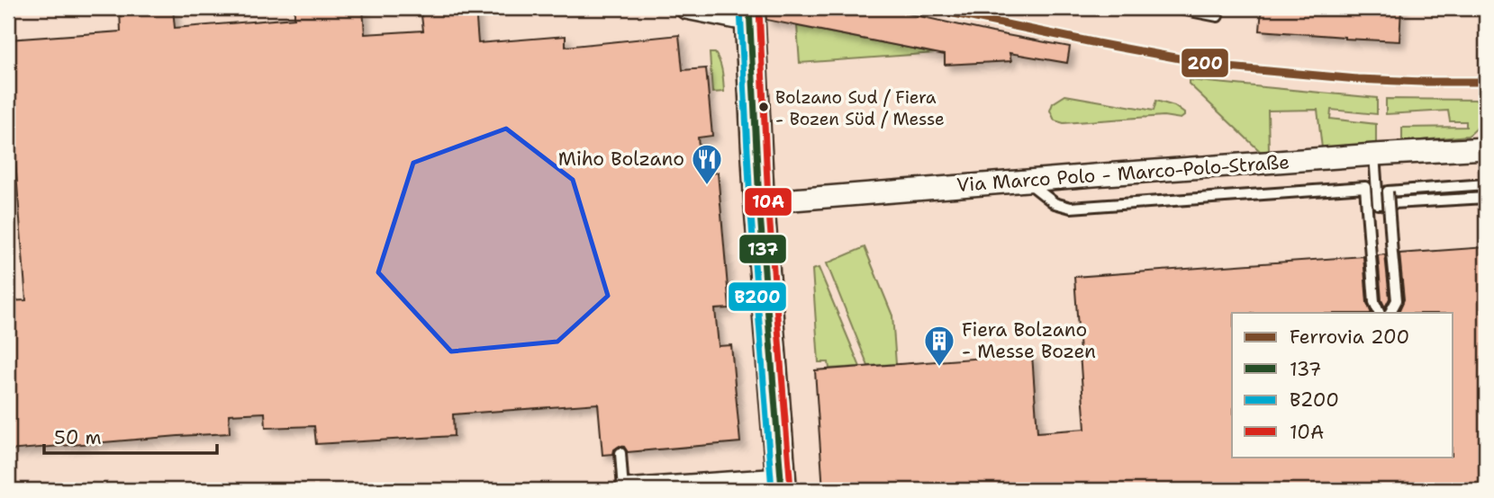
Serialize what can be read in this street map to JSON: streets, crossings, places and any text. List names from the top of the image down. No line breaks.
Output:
{"streets":{"street":["Via Marco Polo - Marco-Polo-Straße"]},"places":{"other":["Bolzano Sud / Fiera - Bozen Süd / Messe"],"restaurant":["Miho Bolzano"],"building":["Fiera Bolzano - Messe Bozen"]},"lines":["rail line 200","transit line 137","transit line 10A","transit line B200"],"legend":["Ferrovia 200","137","B200","10A"],"scale_bar":"50 m"}
